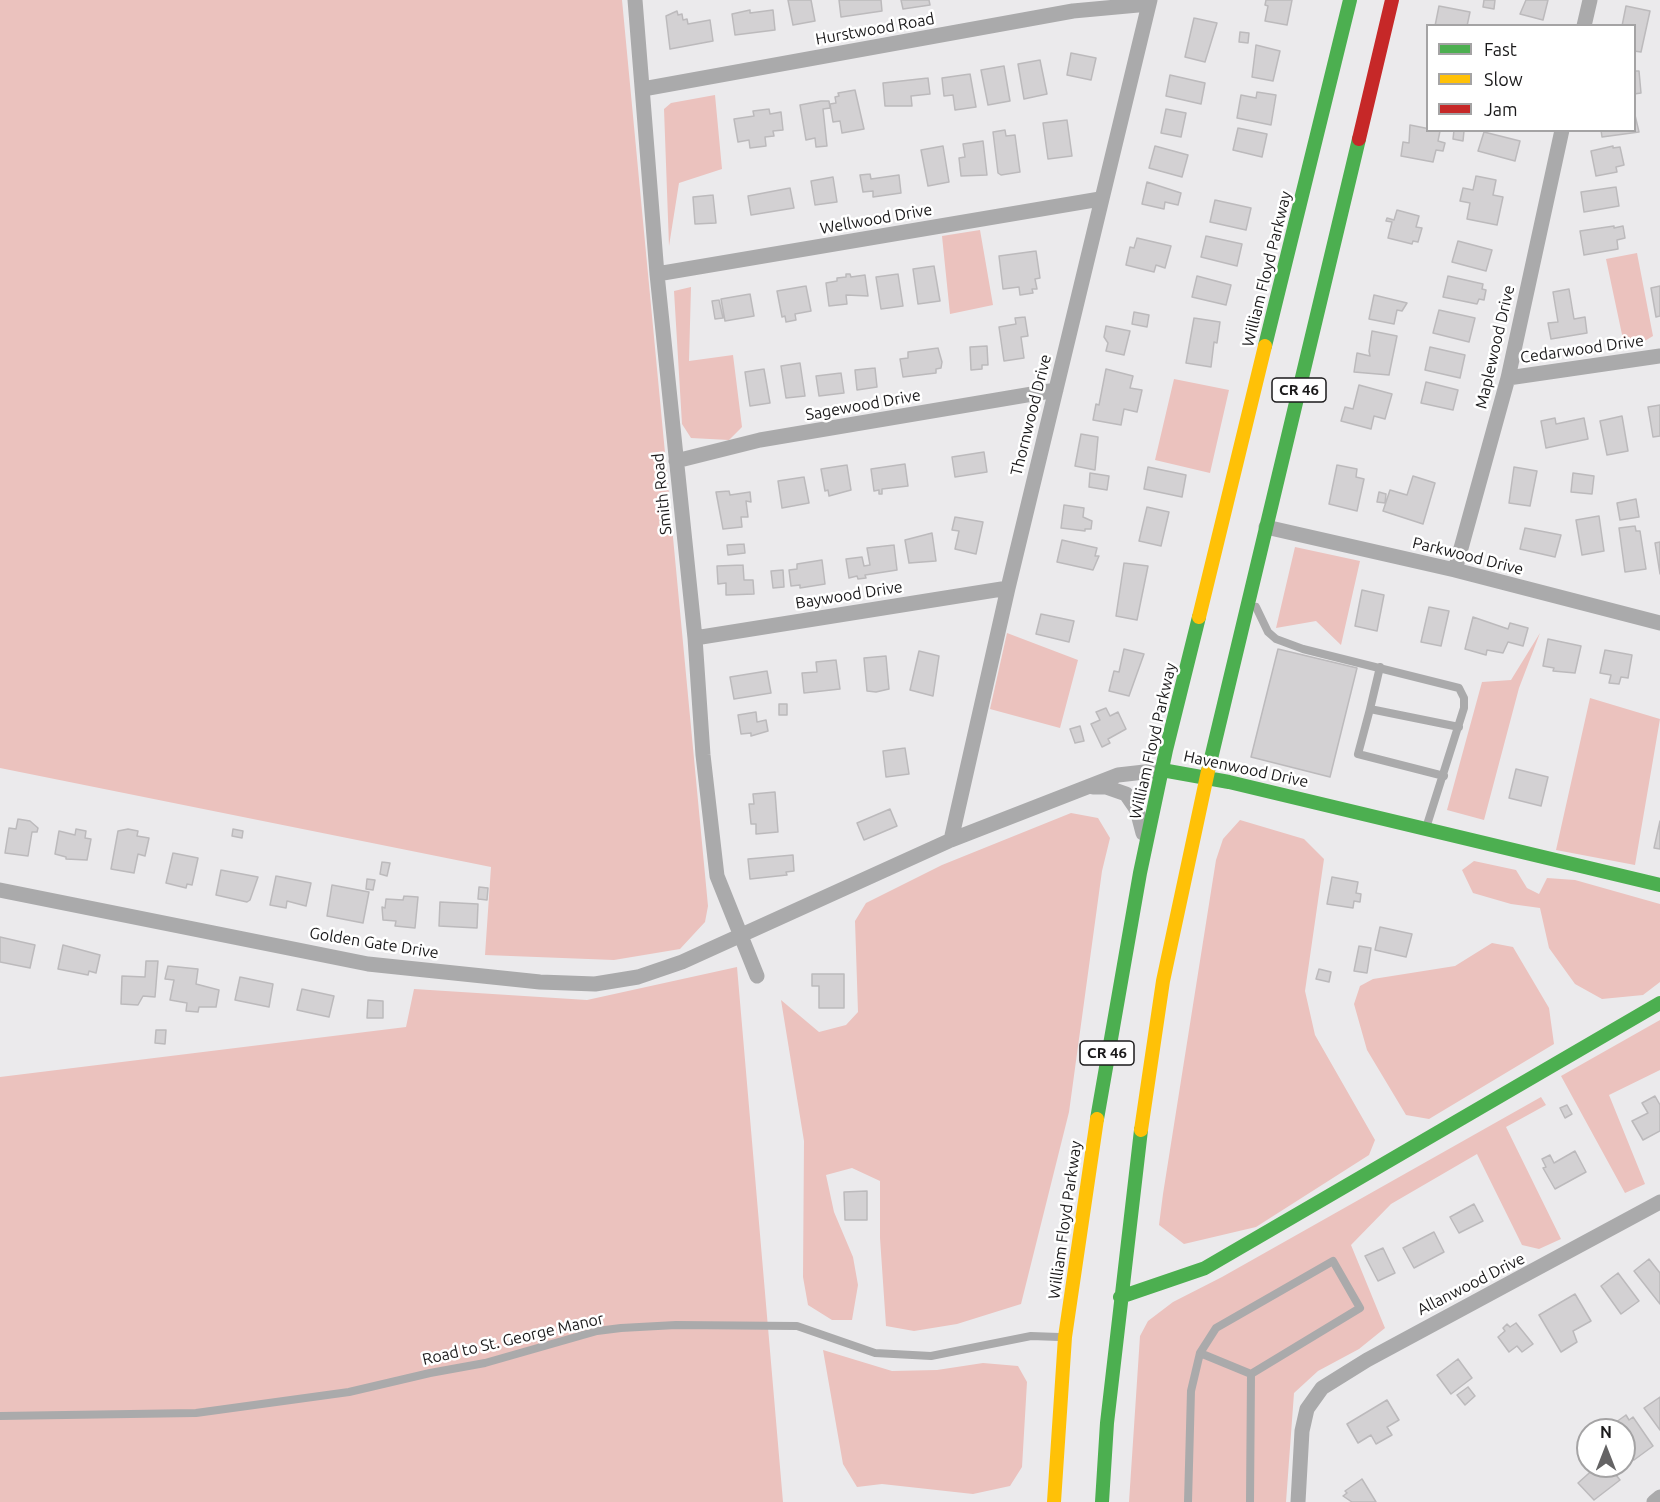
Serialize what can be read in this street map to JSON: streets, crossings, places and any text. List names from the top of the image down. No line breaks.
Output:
{"streets":{"main road":["William Floyd Parkway","CR 46","Havenwood Drive"],"street":["Hurstwood Road","Wellwood Drive","Maplewood Drive","Cedarwood Drive","Sagewood Drive","Thornwood Drive","Smith Road","Parkwood Drive","Baywood Drive","Golden Gate Drive","Allanwood Drive"],"lane":["Road to St. George Manor"]},"crossings":[["Hurstwood Road","Thornwood Drive"],["Hurstwood Road","Smith Road"],["Wellwood Drive","Thornwood Drive"],["Wellwood Drive","Smith Road"],["William Floyd Parkway","Havenwood Drive"],["William Floyd Parkway","Road to St. George Manor"],["Maplewood Drive","Cedarwood Drive"],["Maplewood Drive","Parkwood Drive"],["CR 46","Parkwood Drive"],["CR 46","Havenwood Drive"],["Sagewood Drive","Thornwood Drive"],["Sagewood Drive","Smith Road"],["Thornwood Drive","Baywood Drive"],["Thornwood Drive","Havenwood Drive"],["Smith Road","Baywood Drive"],["Smith Road","Havenwood Drive"],["Smith Road","Golden Gate Drive"],["Havenwood Drive","Golden Gate Drive"]],"legend":["Fast","Slow","Jam"],"north":"top"}
